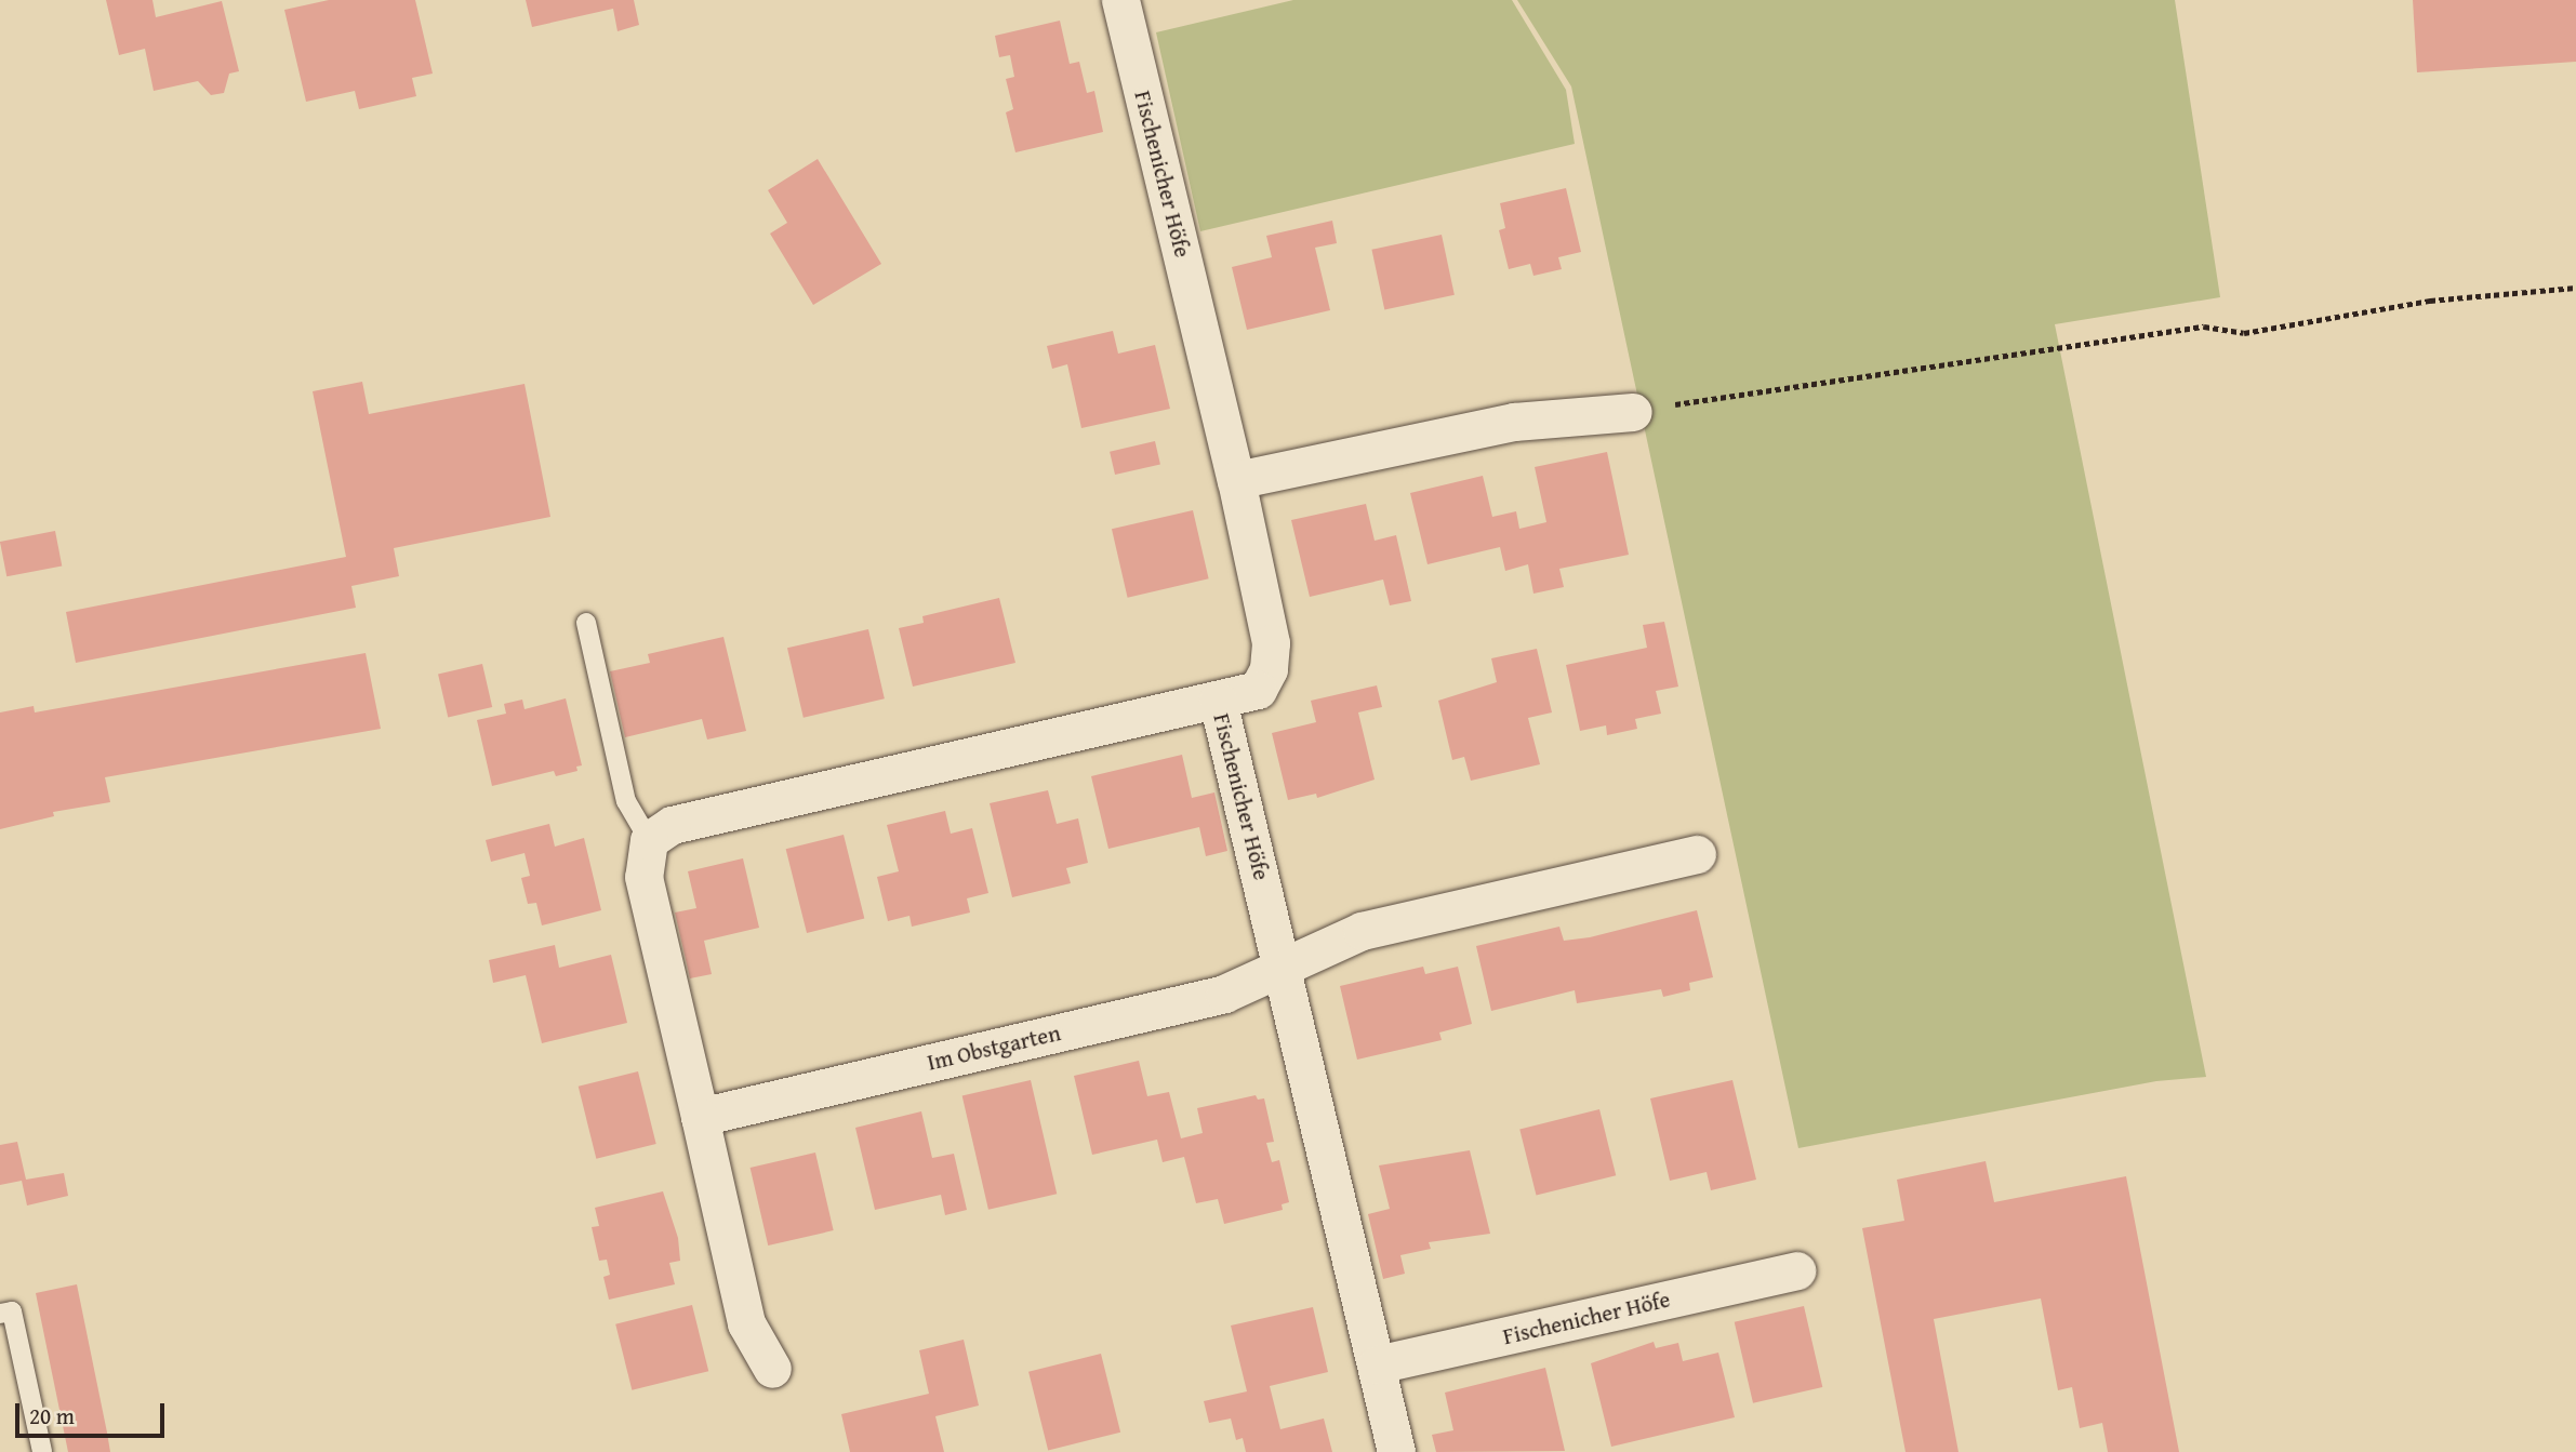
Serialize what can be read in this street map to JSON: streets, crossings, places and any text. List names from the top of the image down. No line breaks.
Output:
{"streets":{"street":["Fischenicher Höfe","Im Obstgarten"]},"crossings":[["Fischenicher Höfe","Im Obstgarten"]],"scale_bar":"20 m"}
